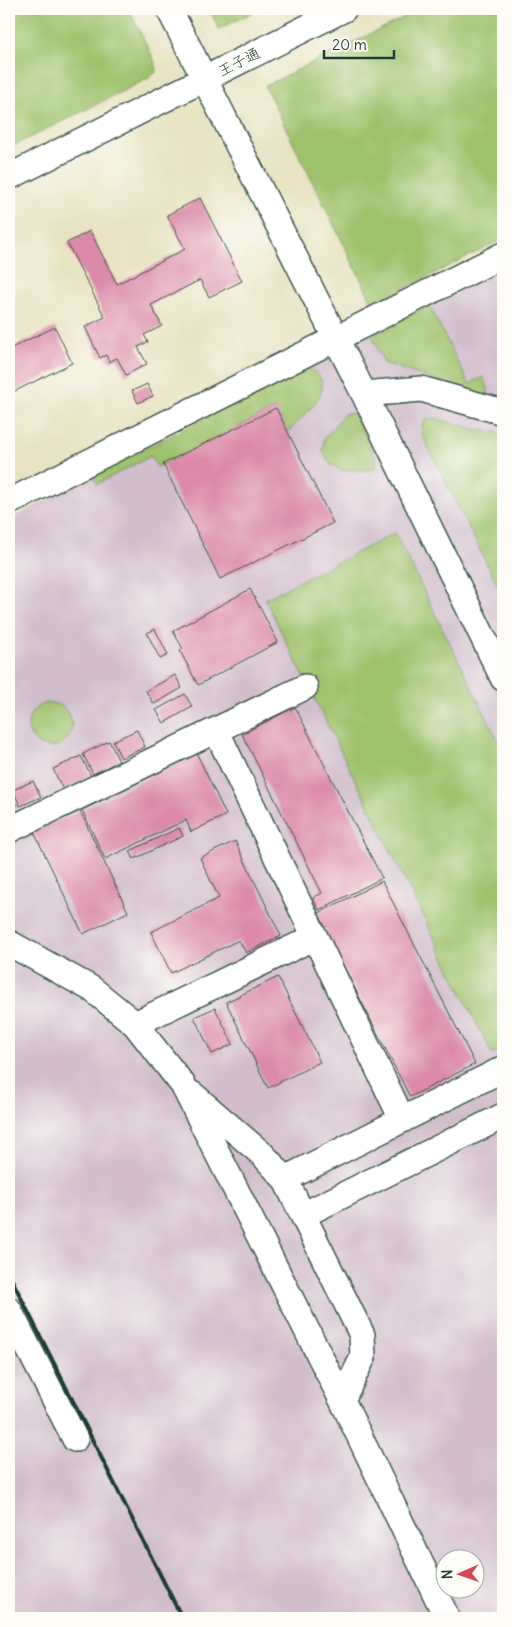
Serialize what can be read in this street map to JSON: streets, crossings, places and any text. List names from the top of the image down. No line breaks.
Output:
{"streets":{"street":["王子通"]},"scale_bar":"20 m","north":"left"}
